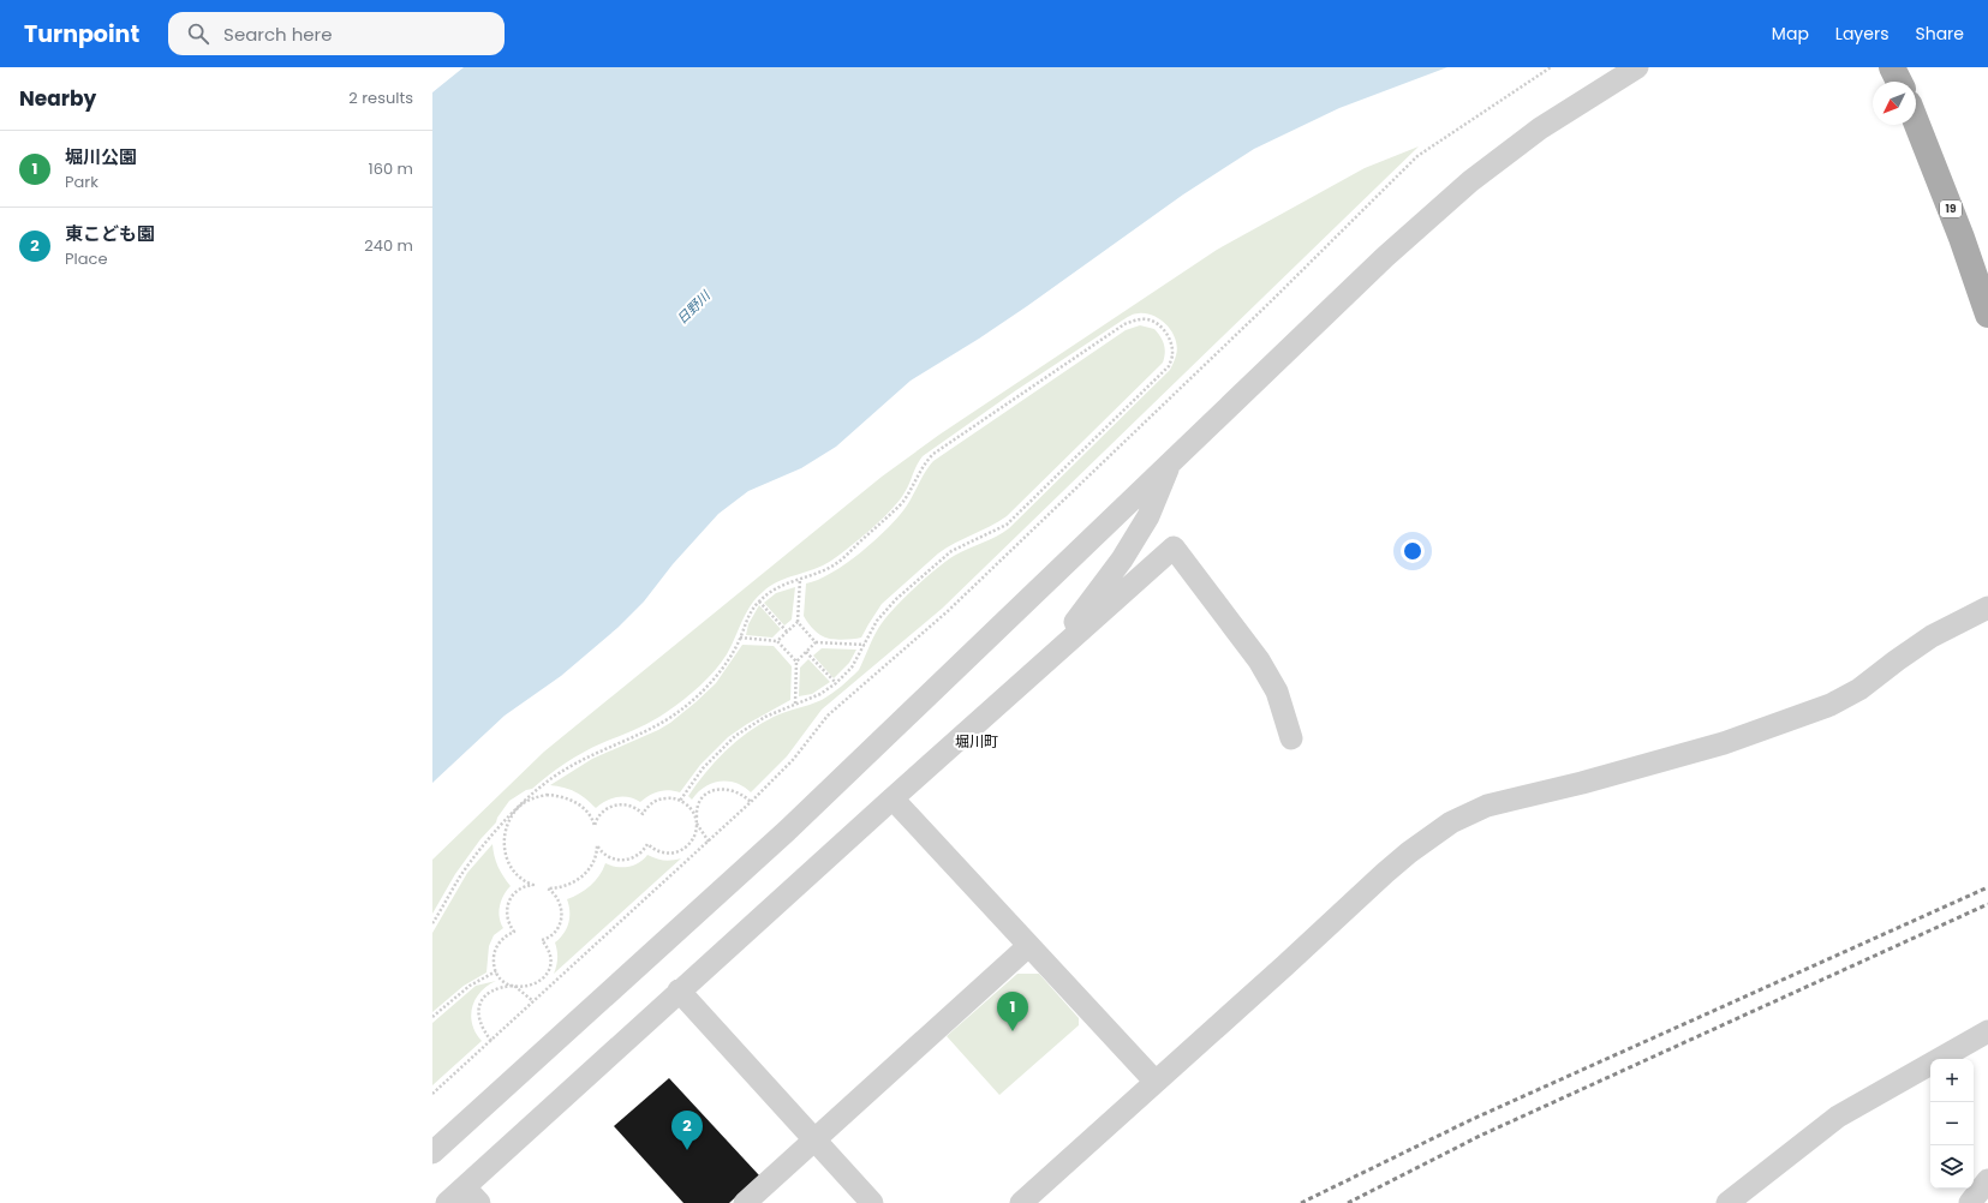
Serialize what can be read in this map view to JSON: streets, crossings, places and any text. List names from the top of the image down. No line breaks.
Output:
{"streets":{"main road":["19"]},"districts":["堀川町"],"water":["日野川"],"north":"bottom left","page":{"header":"Turnpoint","search":"Search here","nav":["Map","Layers","Share"],"heading":["Nearby","2 results"],"list":[{"mark":"1","name":"堀川公園","note":"Park","value":"160 m"},{"mark":"2","name":"東こども園","note":"Place","value":"240 m"}],"pins":["1","2"],"map_buttons":["+","−"]}}
